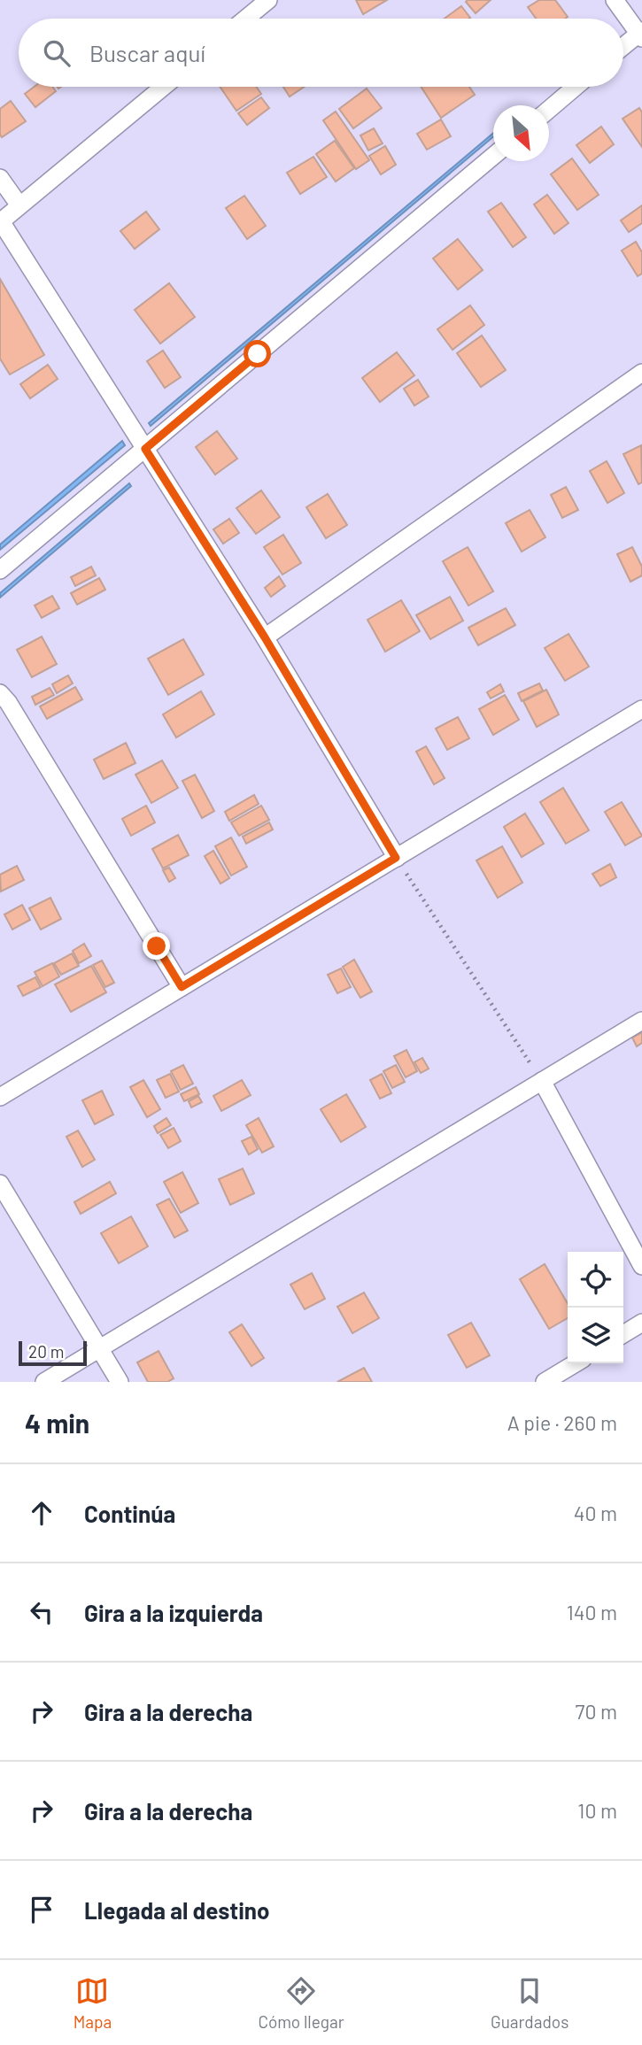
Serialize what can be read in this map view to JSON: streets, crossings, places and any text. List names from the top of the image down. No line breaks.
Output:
{"scale_bar":"20 m","north":"bottom right","page":{"search":"Buscar aquí","scale":"20 m","heading":["4 min","A pie · 260 m"],"list":[["Continúa","40 m"],["Gira a la izquierda","140 m"],["Gira a la derecha","70 m"],["Gira a la derecha","10 m"],"Llegada al destino"],"nav":["Mapa","Cómo llegar","Guardados"]}}
